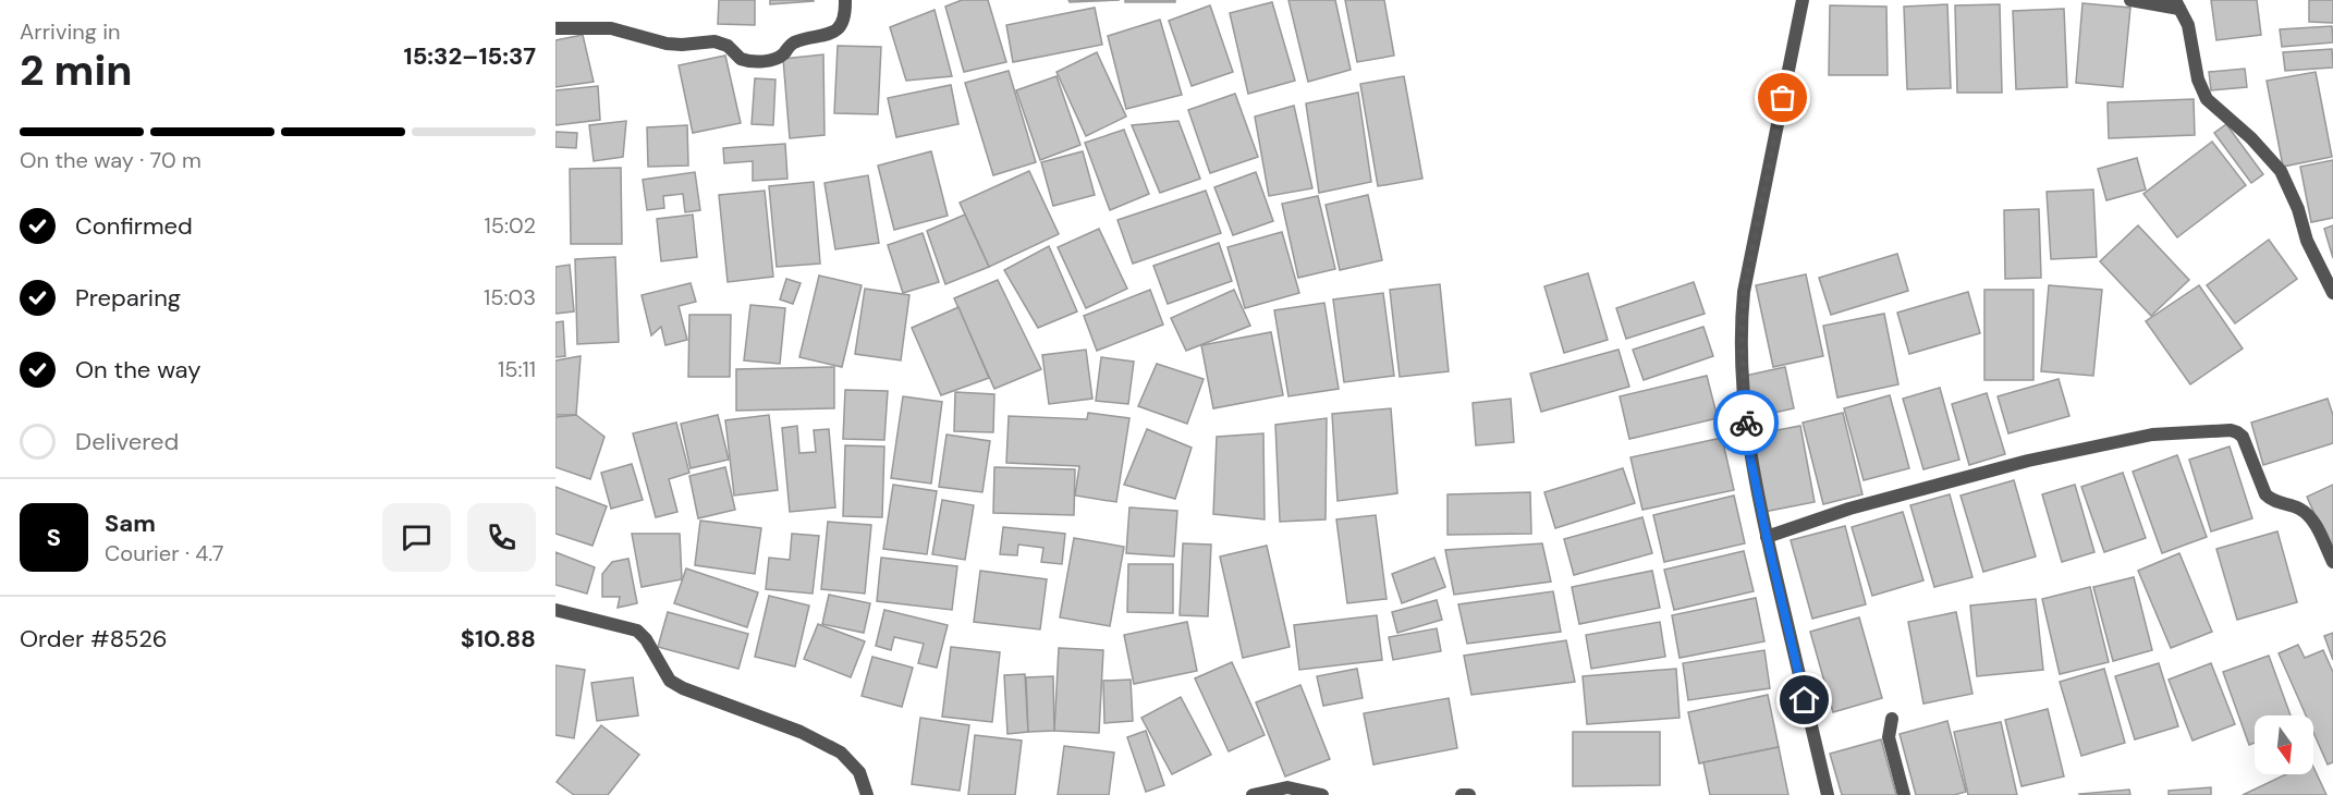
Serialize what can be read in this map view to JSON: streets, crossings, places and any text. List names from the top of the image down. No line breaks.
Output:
{"north":"bottom","page":{"heading":["2 min","Arriving in","15:32–15:37"],"panel":["Sam","Courier · 4.7","Order #8526","$10.88"],"bar":"On the way · 70 m","list":[["Confirmed","15:02"],["Preparing","15:03"],["On the way","15:11"],"Delivered"],"round":"S"}}
